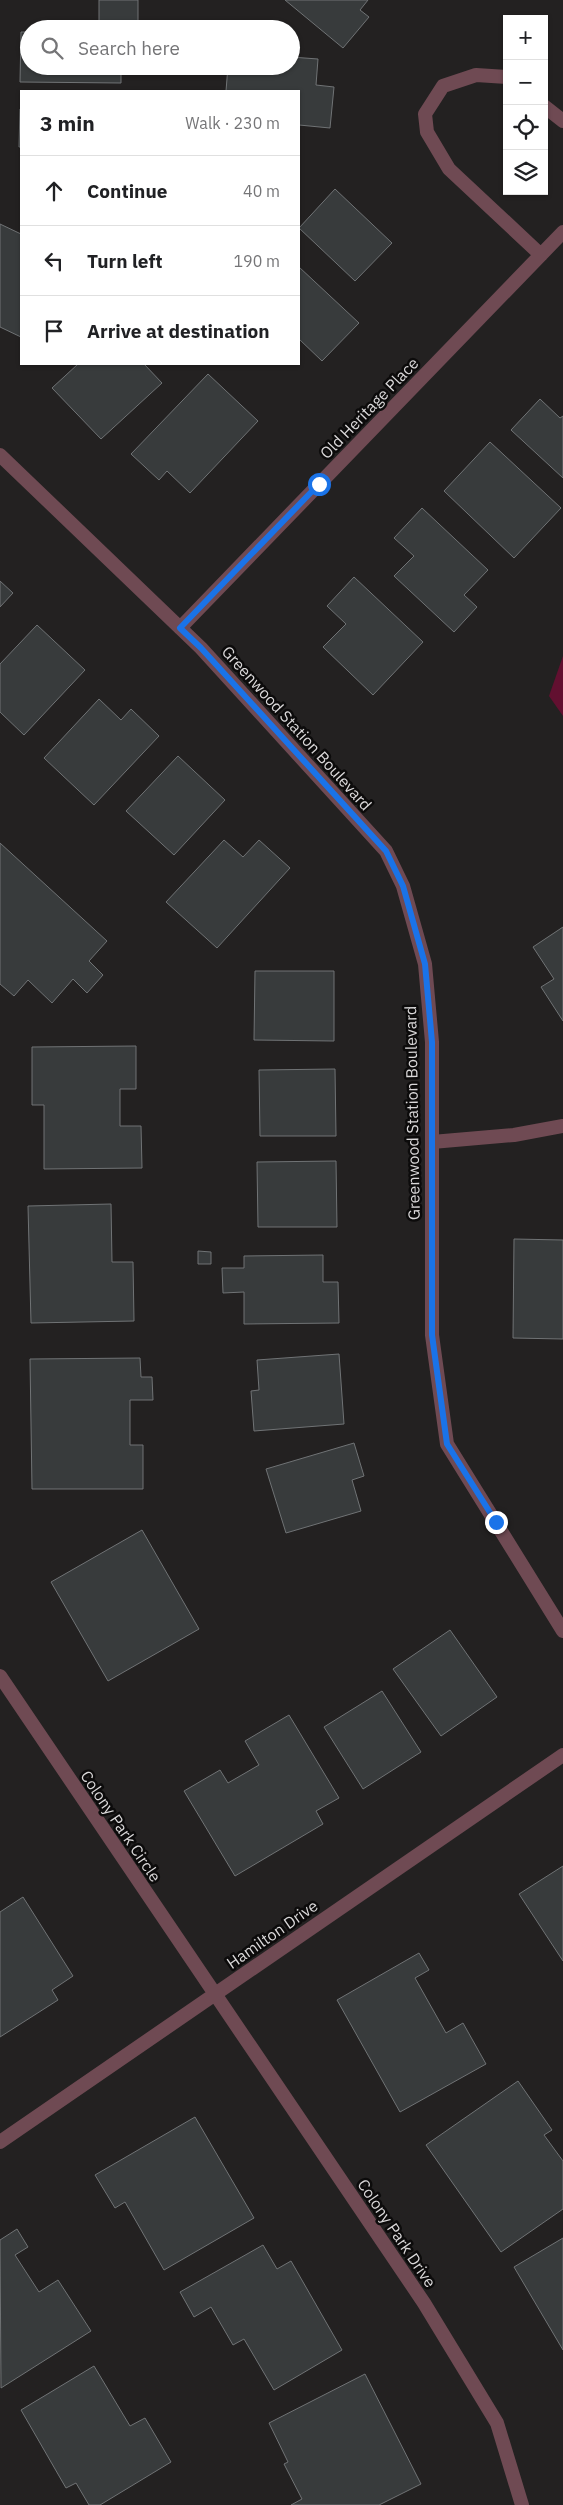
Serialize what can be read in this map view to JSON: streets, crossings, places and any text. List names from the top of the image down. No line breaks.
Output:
{"streets":{"street":["Old Heritage Place","Greenwood Station Boulevard","Colony Park Circle","Hamilton Drive","Colony Park Drive"]},"crossings":[["Old Heritage Place","Greenwood Station Boulevard"],["Colony Park Circle","Hamilton Drive"],["Colony Park Circle","Colony Park Drive"],["Hamilton Drive","Colony Park Drive"]],"page":{"map_buttons":["+","−"],"search":"Search here","heading":["3 min","Walk · 230 m"],"list":[["Continue","40 m"],["Turn left","190 m"],"Arrive at destination"]}}
